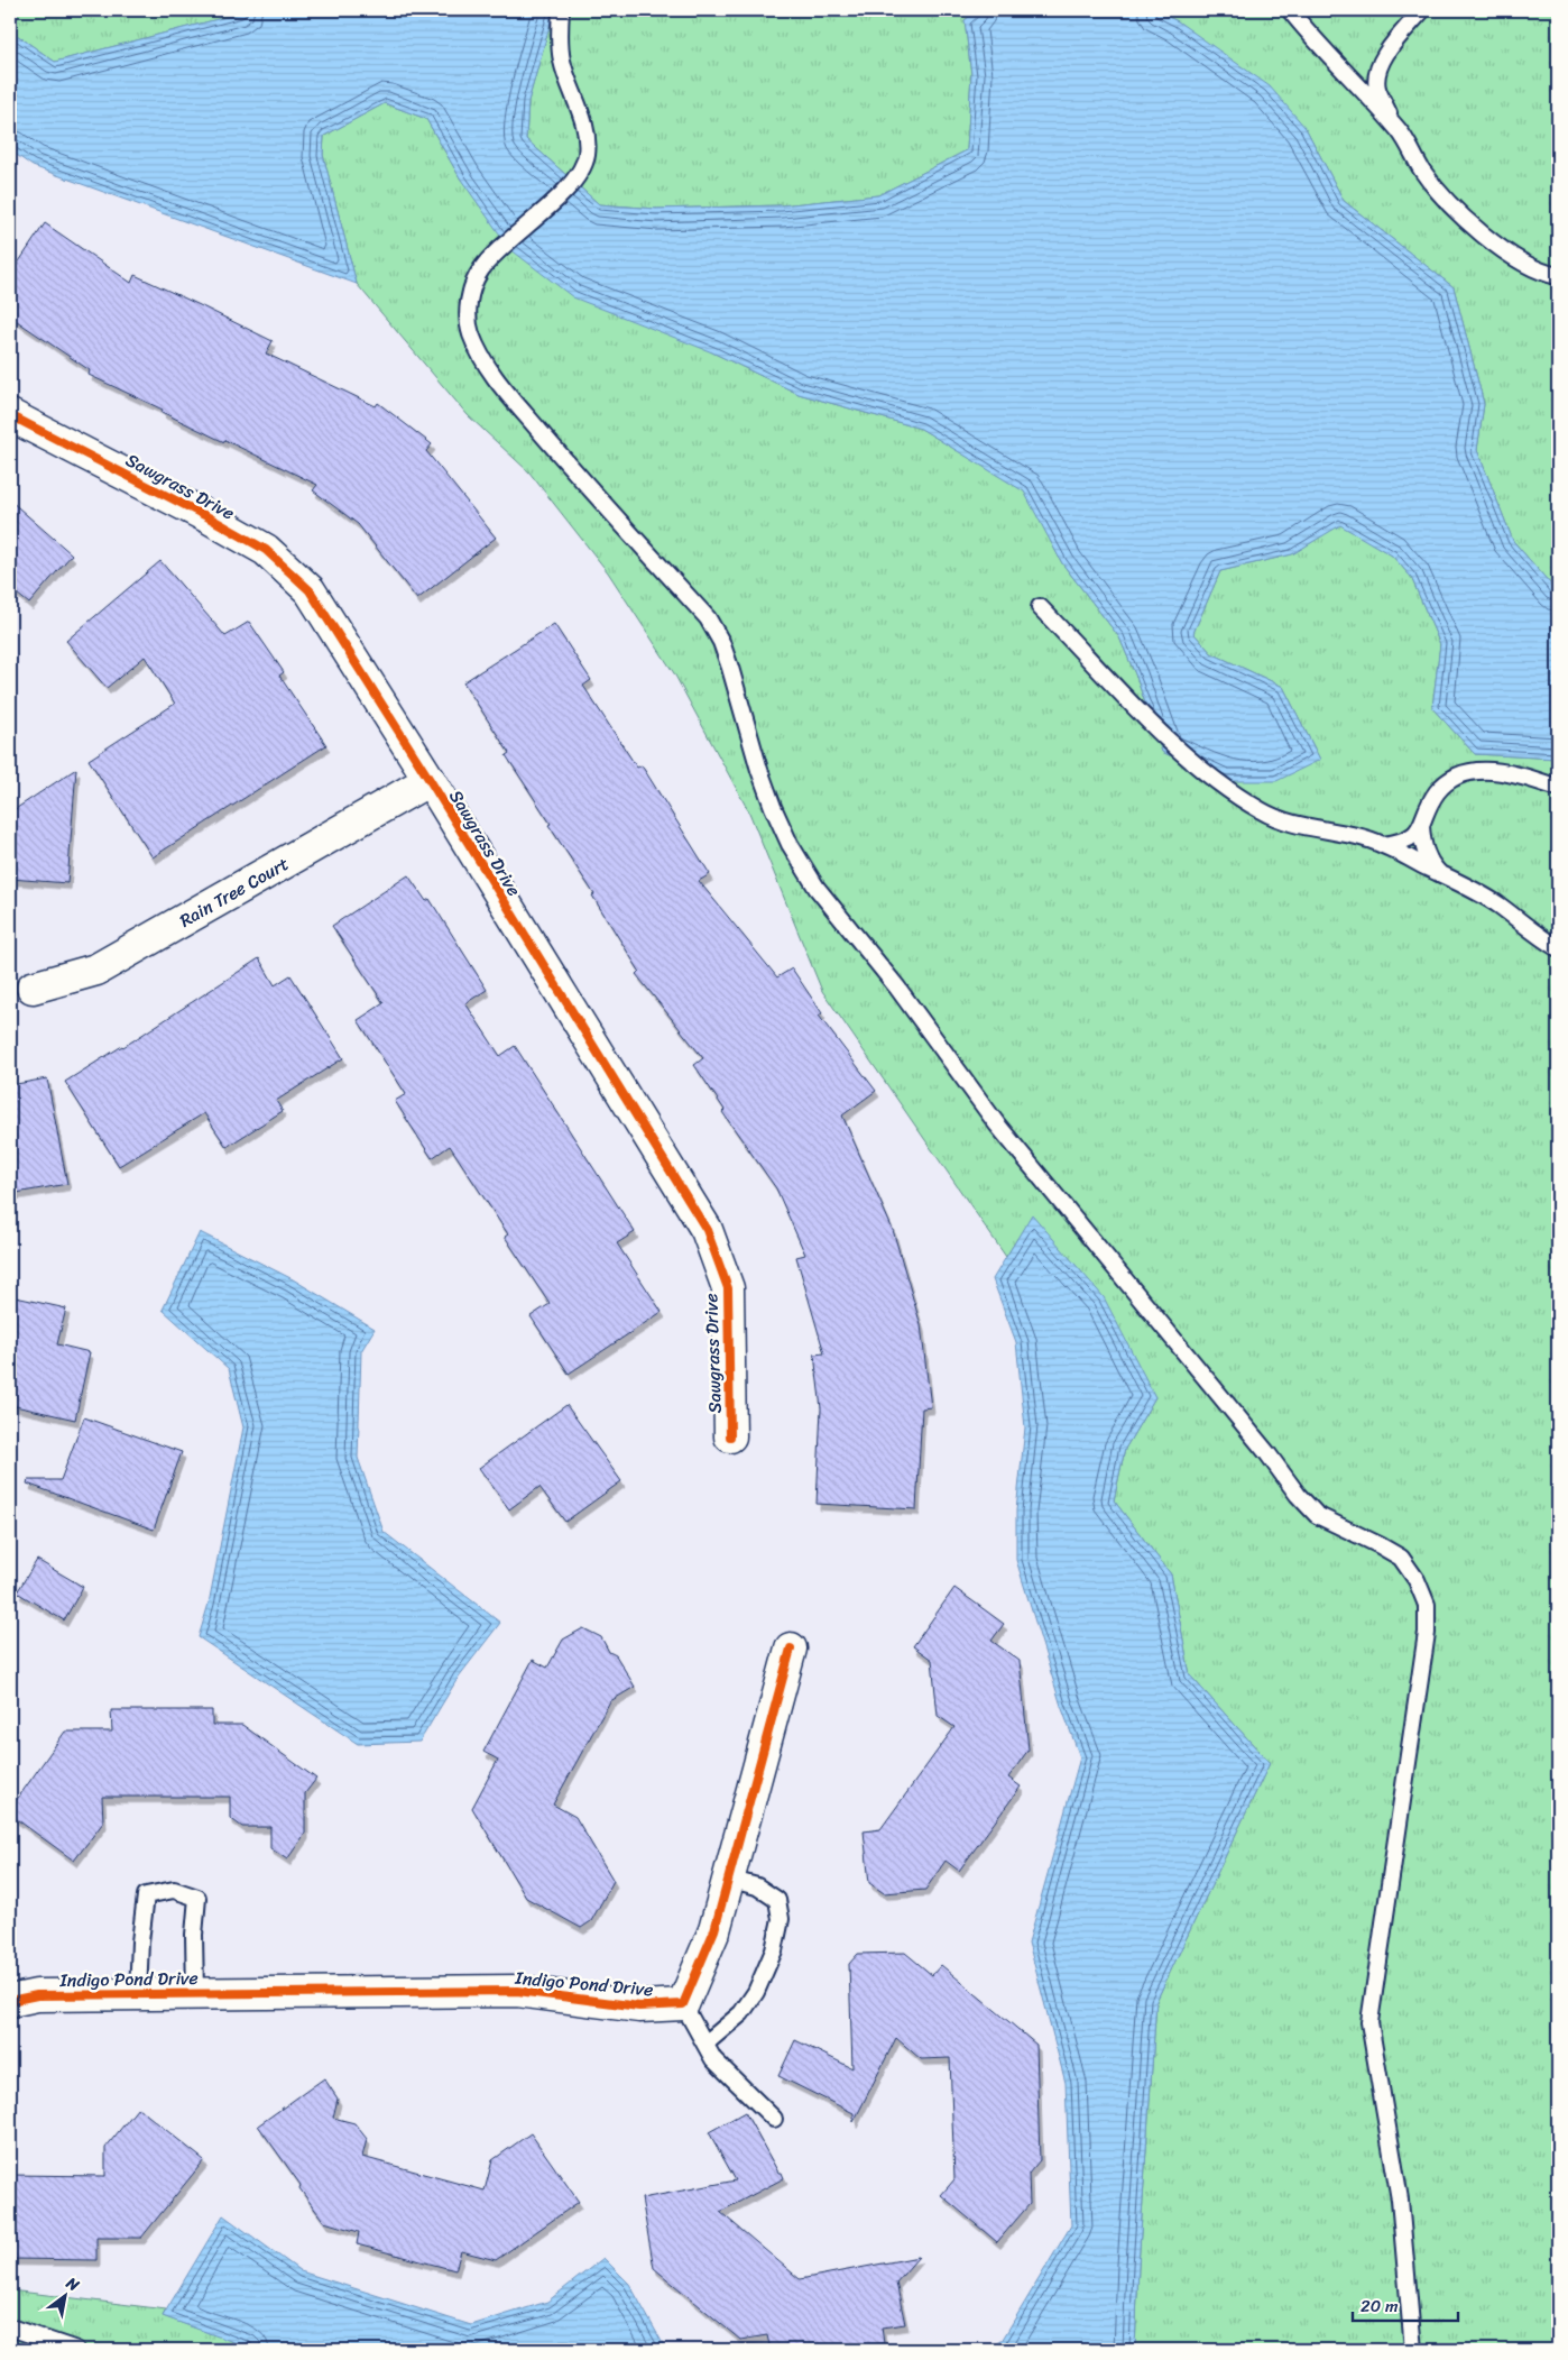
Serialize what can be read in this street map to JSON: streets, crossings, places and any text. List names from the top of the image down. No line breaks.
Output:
{"streets":{"street":["Sawgrass Drive","Rain Tree Court","Indigo Pond Drive"]},"crossings":[["Sawgrass Drive","Rain Tree Court"]],"scale_bar":"20 m","north":"top right"}
